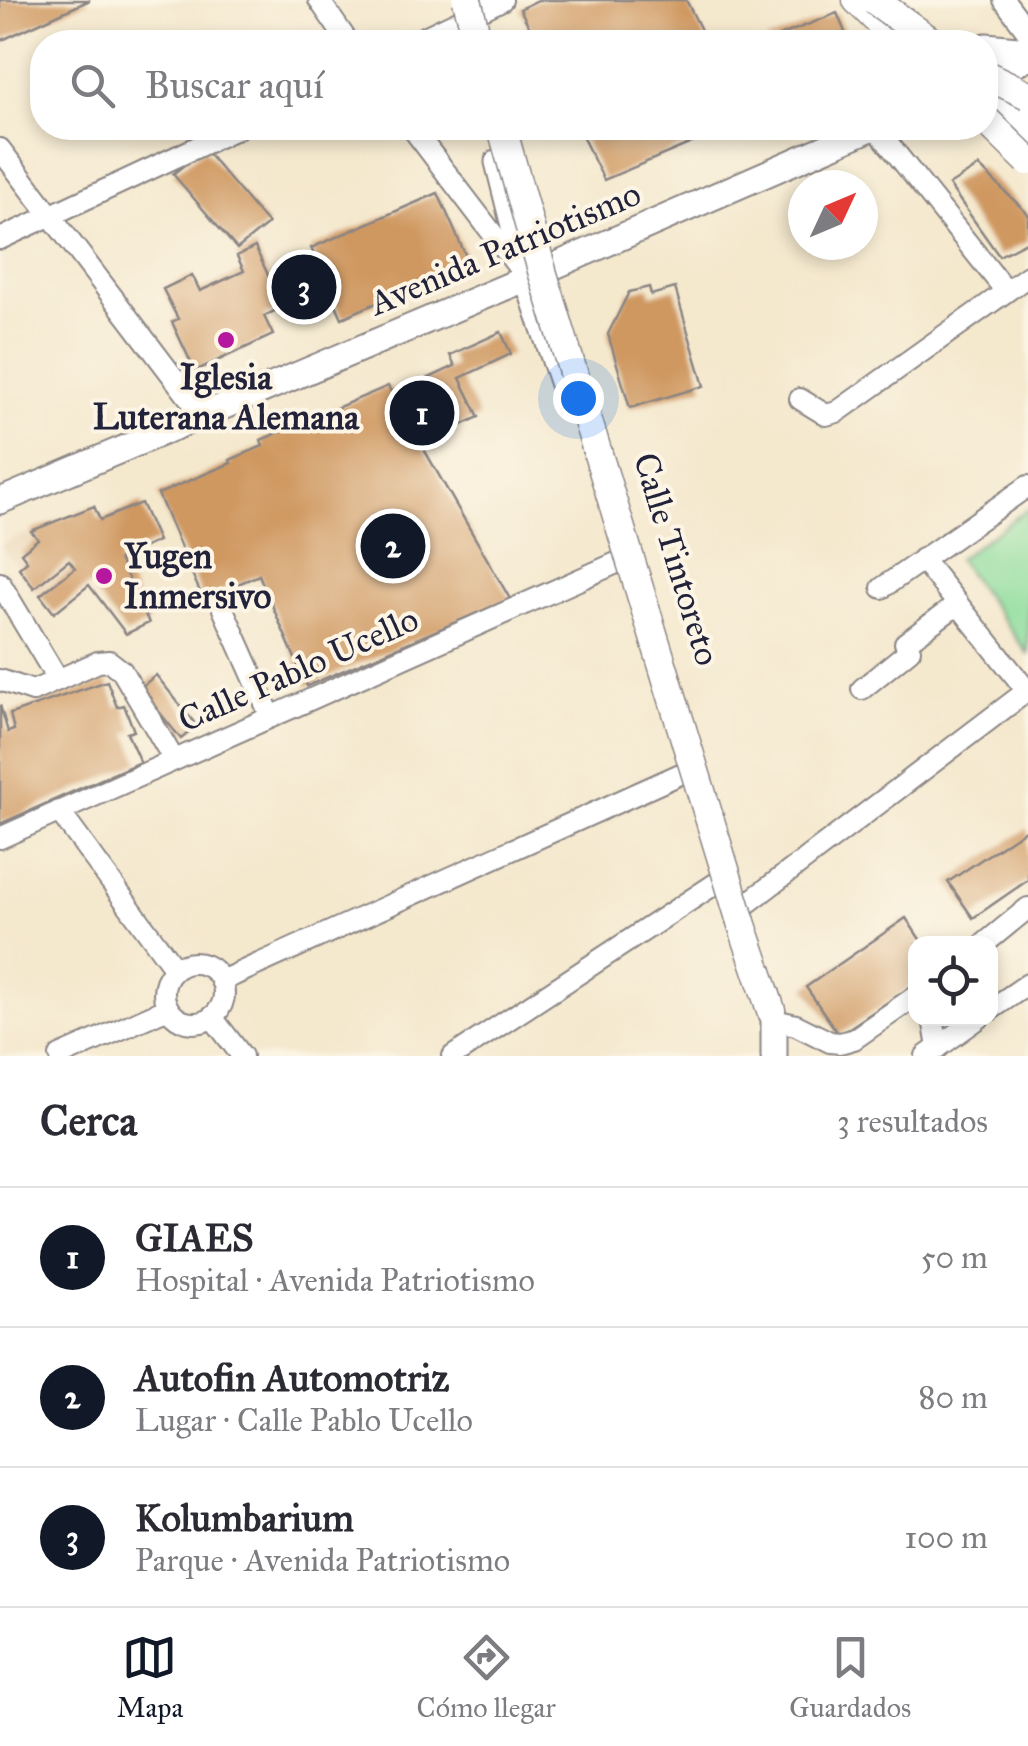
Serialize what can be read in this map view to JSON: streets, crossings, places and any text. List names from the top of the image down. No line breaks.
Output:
{"streets":{"main road":["Avenida Patriotismo","Calle Tintoreto"],"street":["Calle Pablo Ucello"]},"crossings":[["Avenida Patriotismo","Calle Tintoreto"],["Calle Tintoreto","Calle Pablo Ucello"]],"places":["Iglesia Luterana Alemana","Yugen Inmersivo"],"north":"top right","page":{"search":"Buscar aquí","pins":["3","1","2"],"heading":["Cerca","3 resultados"],"list":[{"mark":"1","name":"GIAES","note":"Hospital · Avenida Patriotismo","value":"50 m"},{"mark":"2","name":"Autofin Automotriz","note":"Lugar · Calle Pablo Ucello","value":"80 m"},{"mark":"3","name":"Kolumbarium","note":"Parque · Avenida Patriotismo","value":"100 m"}],"nav":["Mapa","Cómo llegar","Guardados"]}}
